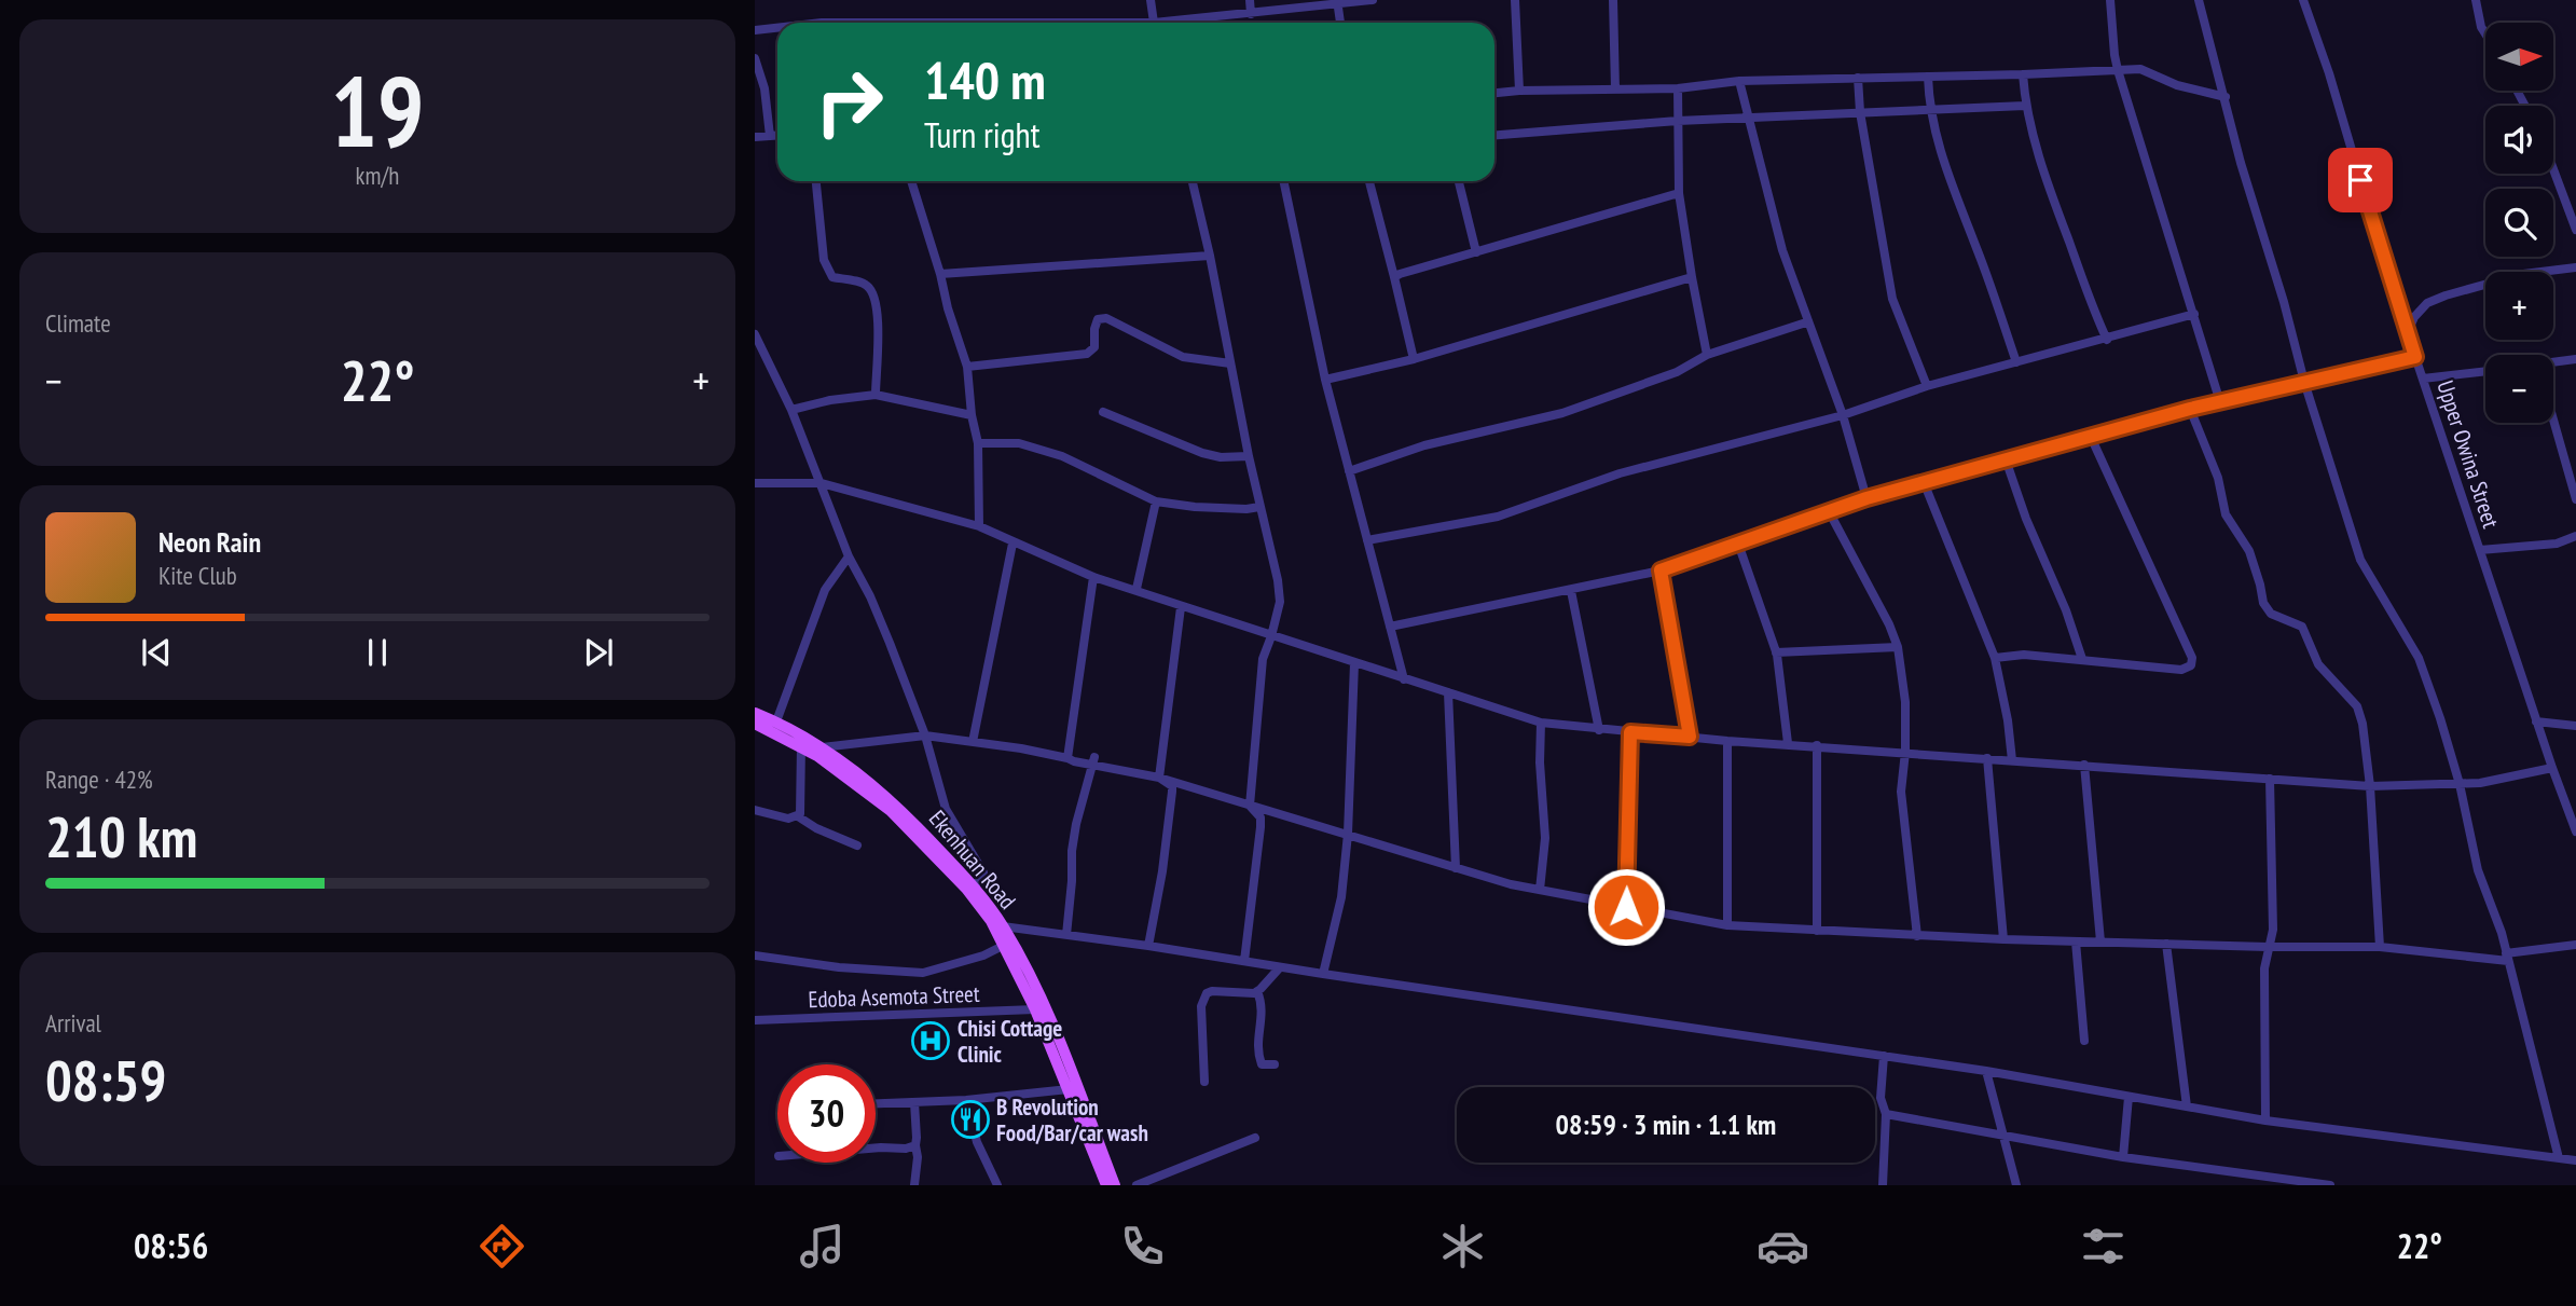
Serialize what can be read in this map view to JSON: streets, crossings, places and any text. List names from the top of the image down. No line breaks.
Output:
{"streets":{"main road":["Ekenhuan Road"],"street":["Upper Owina Street","Edoba Asemota Street"]},"crossings":[["Ekenhuan Road","Edoba Asemota Street"]],"places":{"hospital":["Chisi Cottage Clinic"],"restaurant":["B Revolution Food/Bar/car wash"]},"north":"right","page":{"tile":[["19","km/h"],"Climate",["Range · 42%","210 km"],["Arrival","08:59"]],"map_buttons":["+","−"],"turn":["140 m","Turn right"],"heat":["−","22°","+"],"song":["Neon Rain","Kite Club"],"limit":"30","trip":"08:59 · 3 min · 1.1 km","tabs":["08:56","22°"]}}
